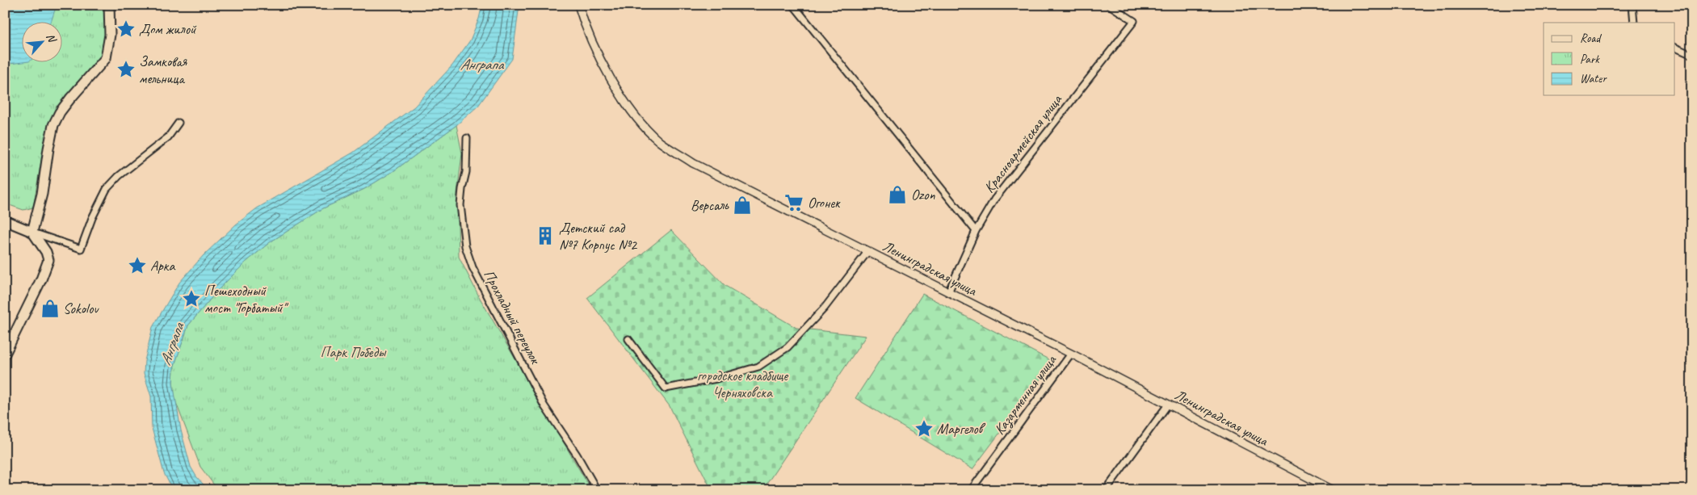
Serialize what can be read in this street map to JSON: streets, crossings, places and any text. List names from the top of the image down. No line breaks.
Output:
{"streets":{"street":["Красноармейская улица","Ленинградская улица","Прохладный переулок","Казарменная улица"]},"crossings":[["Красноармейская улица","Ленинградская улица"],["Ленинградская улица","Казарменная улица"]],"water":["Анграпа"],"parks":["Парк Победы","городское кладбище Черняховска"],"places":{"place":["Дом жилой","Замковая мельница","Арка","Пешеходный мост \"Горбатый\"","Маргелов"],"shop":["Ozon","Версаль","Sokolov"],"supermarket":["Огонек"],"building":["Детский сад №7 Корпус №2"]},"legend":["Road","Park","Water"],"north":"top right"}
